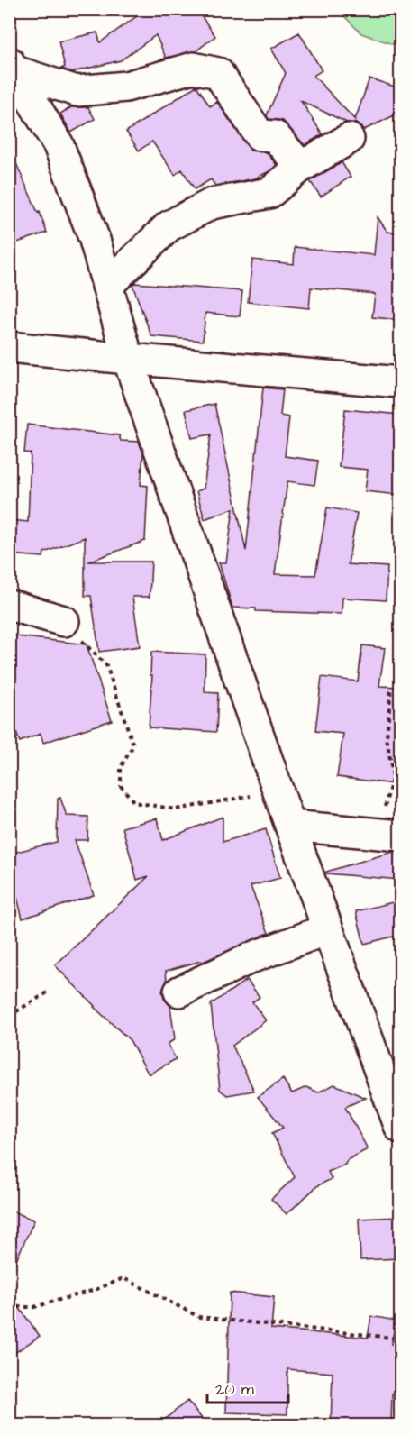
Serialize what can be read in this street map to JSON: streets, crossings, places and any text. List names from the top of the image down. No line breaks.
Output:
{"scale_bar":"20 m"}
